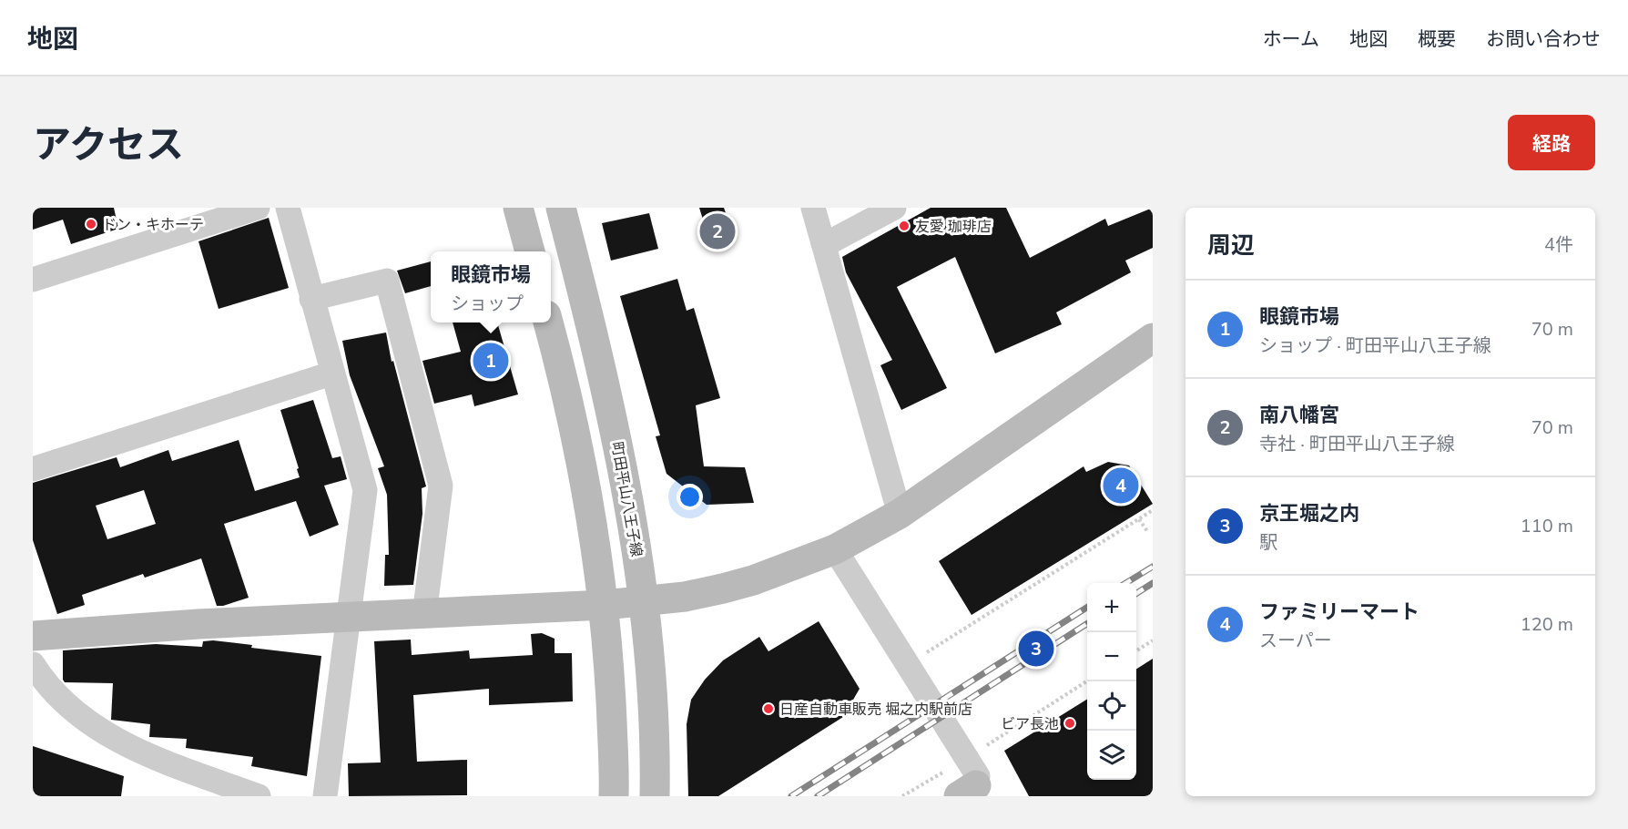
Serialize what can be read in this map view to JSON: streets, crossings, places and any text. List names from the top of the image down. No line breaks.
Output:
{"streets":{"street":["町田平山八王子線"]},"places":["ドン・キホーテ","友愛 珈琲店","日産自動車販売 堀之内駅前店","ビア長池"],"page":{"header":"地図","nav":["ホーム","地図","概要","お問い合わせ"],"title":"アクセス","buttons":"経路","heading":["周辺","4件"],"pins":["2","1","4","3"],"popup":["眼鏡市場","ショップ"],"list":[{"mark":"1","name":"眼鏡市場","note":"ショップ · 町田平山八王子線","value":"70 m"},{"mark":"2","name":"南八幡宮","note":"寺社 · 町田平山八王子線","value":"70 m"},{"mark":"3","name":"京王堀之内","note":"駅","value":"110 m"},{"mark":"4","name":"ファミリーマート","note":"スーパー","value":"120 m"}],"map_buttons":["+","−"]}}
